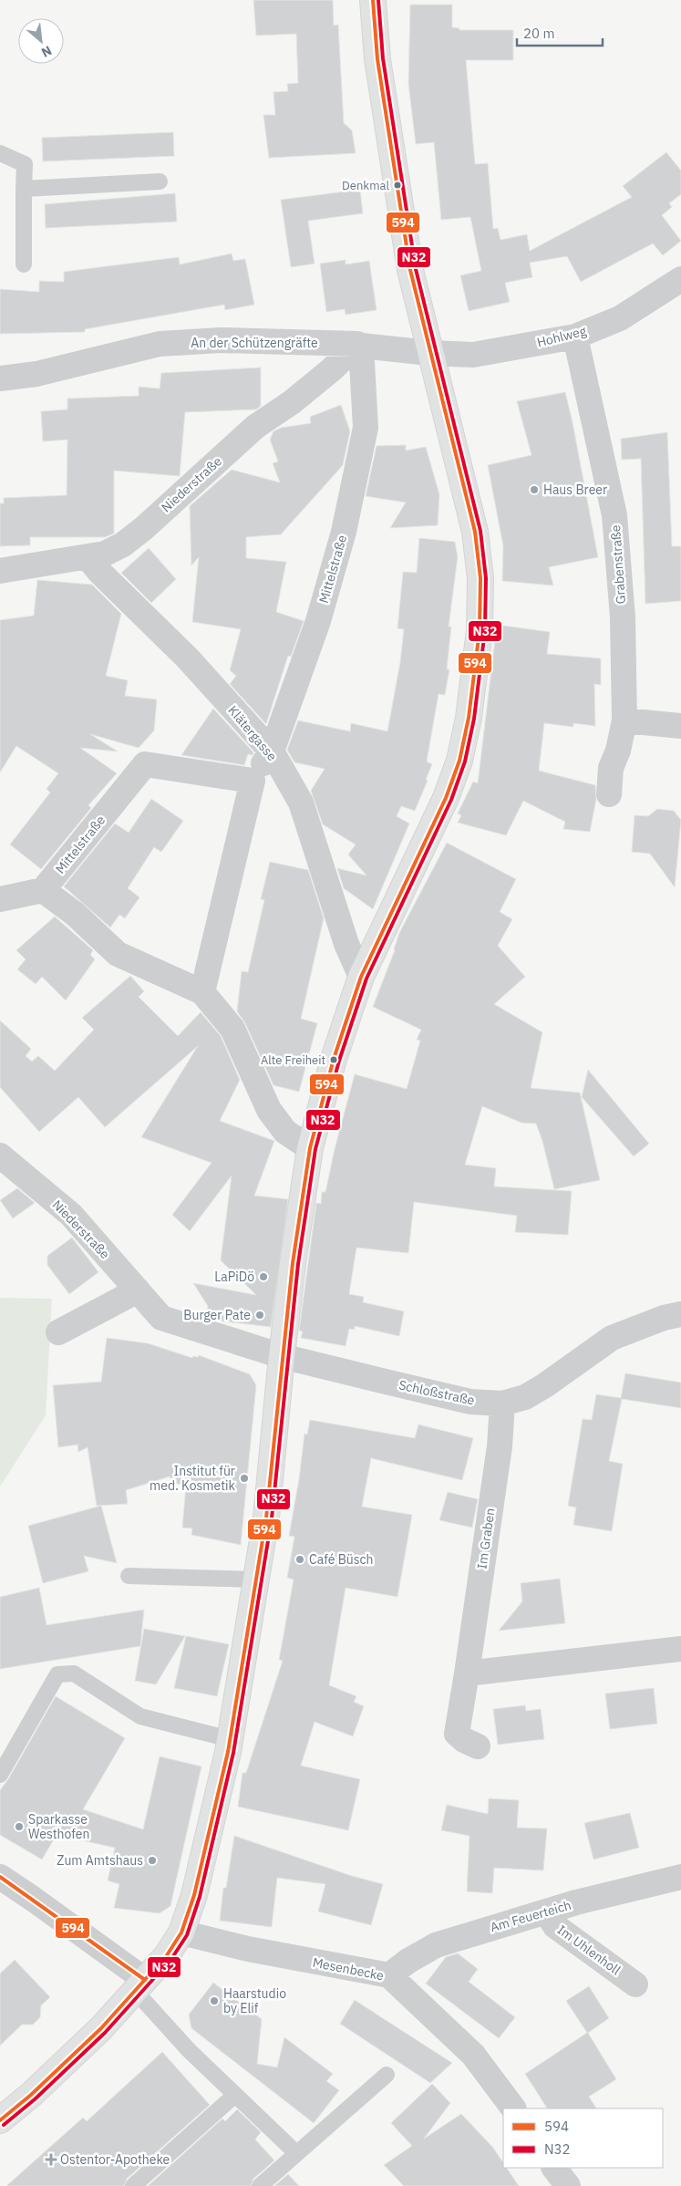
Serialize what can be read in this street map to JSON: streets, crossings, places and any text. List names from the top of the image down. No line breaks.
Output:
{"streets":{"street":["Hohlweg","An der Schützengräfte","Niederstraße","Grabenstraße","Mittelstraße","Klätergasse","Schloßstraße","Im Graben","Am Feuerteich","Im Uhlenholl","Mesenbecke"]},"crossings":[["Hohlweg","An der Schützengräfte"],["Hohlweg","Grabenstraße"],["An der Schützengräfte","Niederstraße"],["An der Schützengräfte","Mittelstraße"],["Niederstraße","Mittelstraße"],["Niederstraße","Klätergasse"],["Niederstraße","Schloßstraße"],["Mittelstraße","Klätergasse"],["Schloßstraße","Im Graben"],["Am Feuerteich","Im Uhlenholl"],["Am Feuerteich","Mesenbecke"]],"places":{"other":["Denkmal","Haus Breer","Alte Freiheit","LaPiDö","Burger Pate","Institut für med. Kosmetik","Café Büsch","Sparkasse Westhofen","Zum Amtshaus","Haarstudio by Elif"],"health":["Ostentor-Apotheke"]},"lines":["transit line 594","transit line N32"],"legend":["594","N32"],"scale_bar":"20 m","north":"bottom right"}
